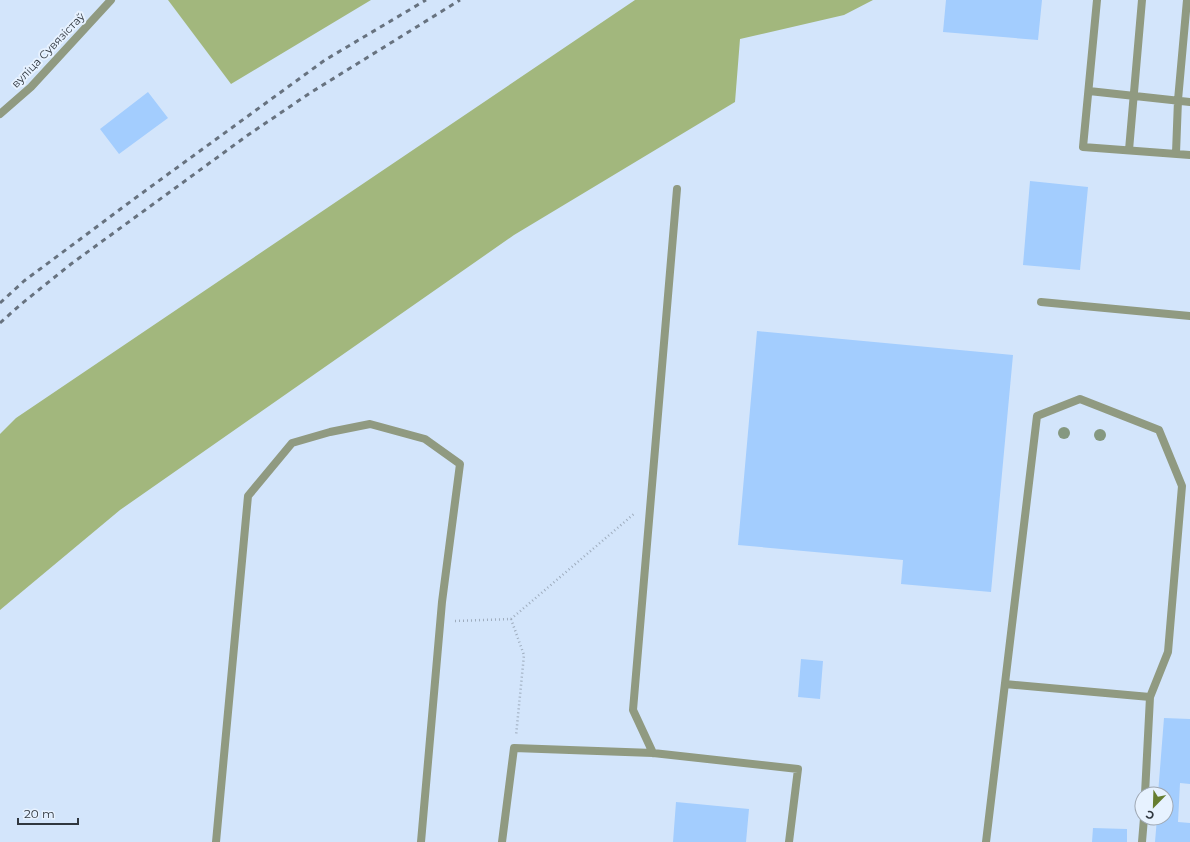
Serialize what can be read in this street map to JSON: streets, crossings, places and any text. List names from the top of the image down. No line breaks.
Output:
{"streets":{"lane":["вуліца Сувязістаў"]},"scale_bar":"20 m","north":"bottom left"}
